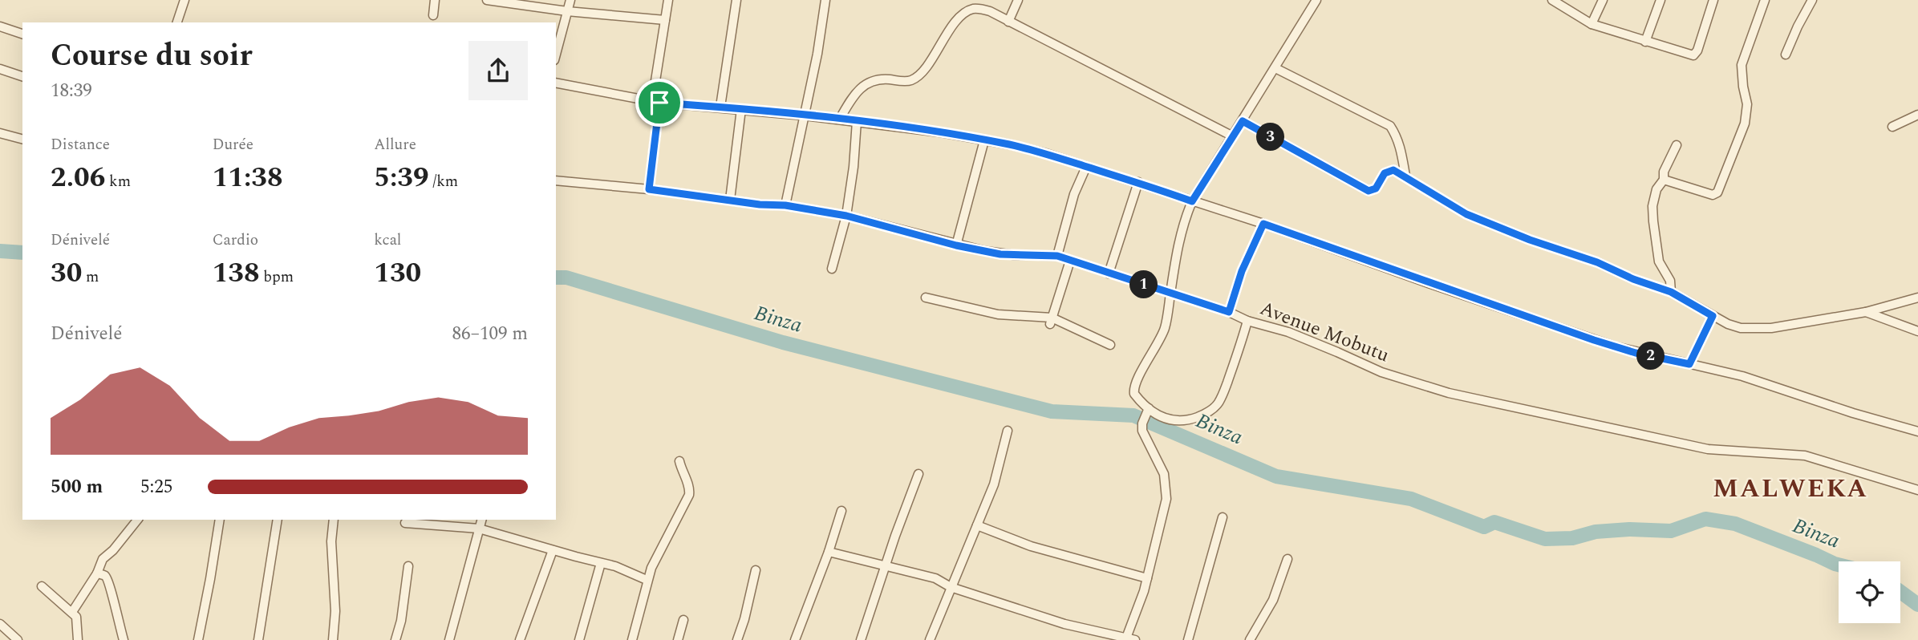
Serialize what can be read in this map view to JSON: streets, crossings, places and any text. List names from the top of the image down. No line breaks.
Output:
{"streets":{"street":["Avenue Mobutu"]},"districts":["MALWEKA"],"water":["Binza"],"page":{"heading":["Course du soir","18:39"],"stats":[["Distance","2.06 km"],["Durée","11:38"],["Allure","5:39 /km"],["Dénivelé","30 m"],["Cardio","138 bpm"],["kcal","130"]],"pins":["3","1","2"],"chart":["Dénivelé","86–109 m"],"list":[{"name":"500 m","note":"5:25"}]}}
